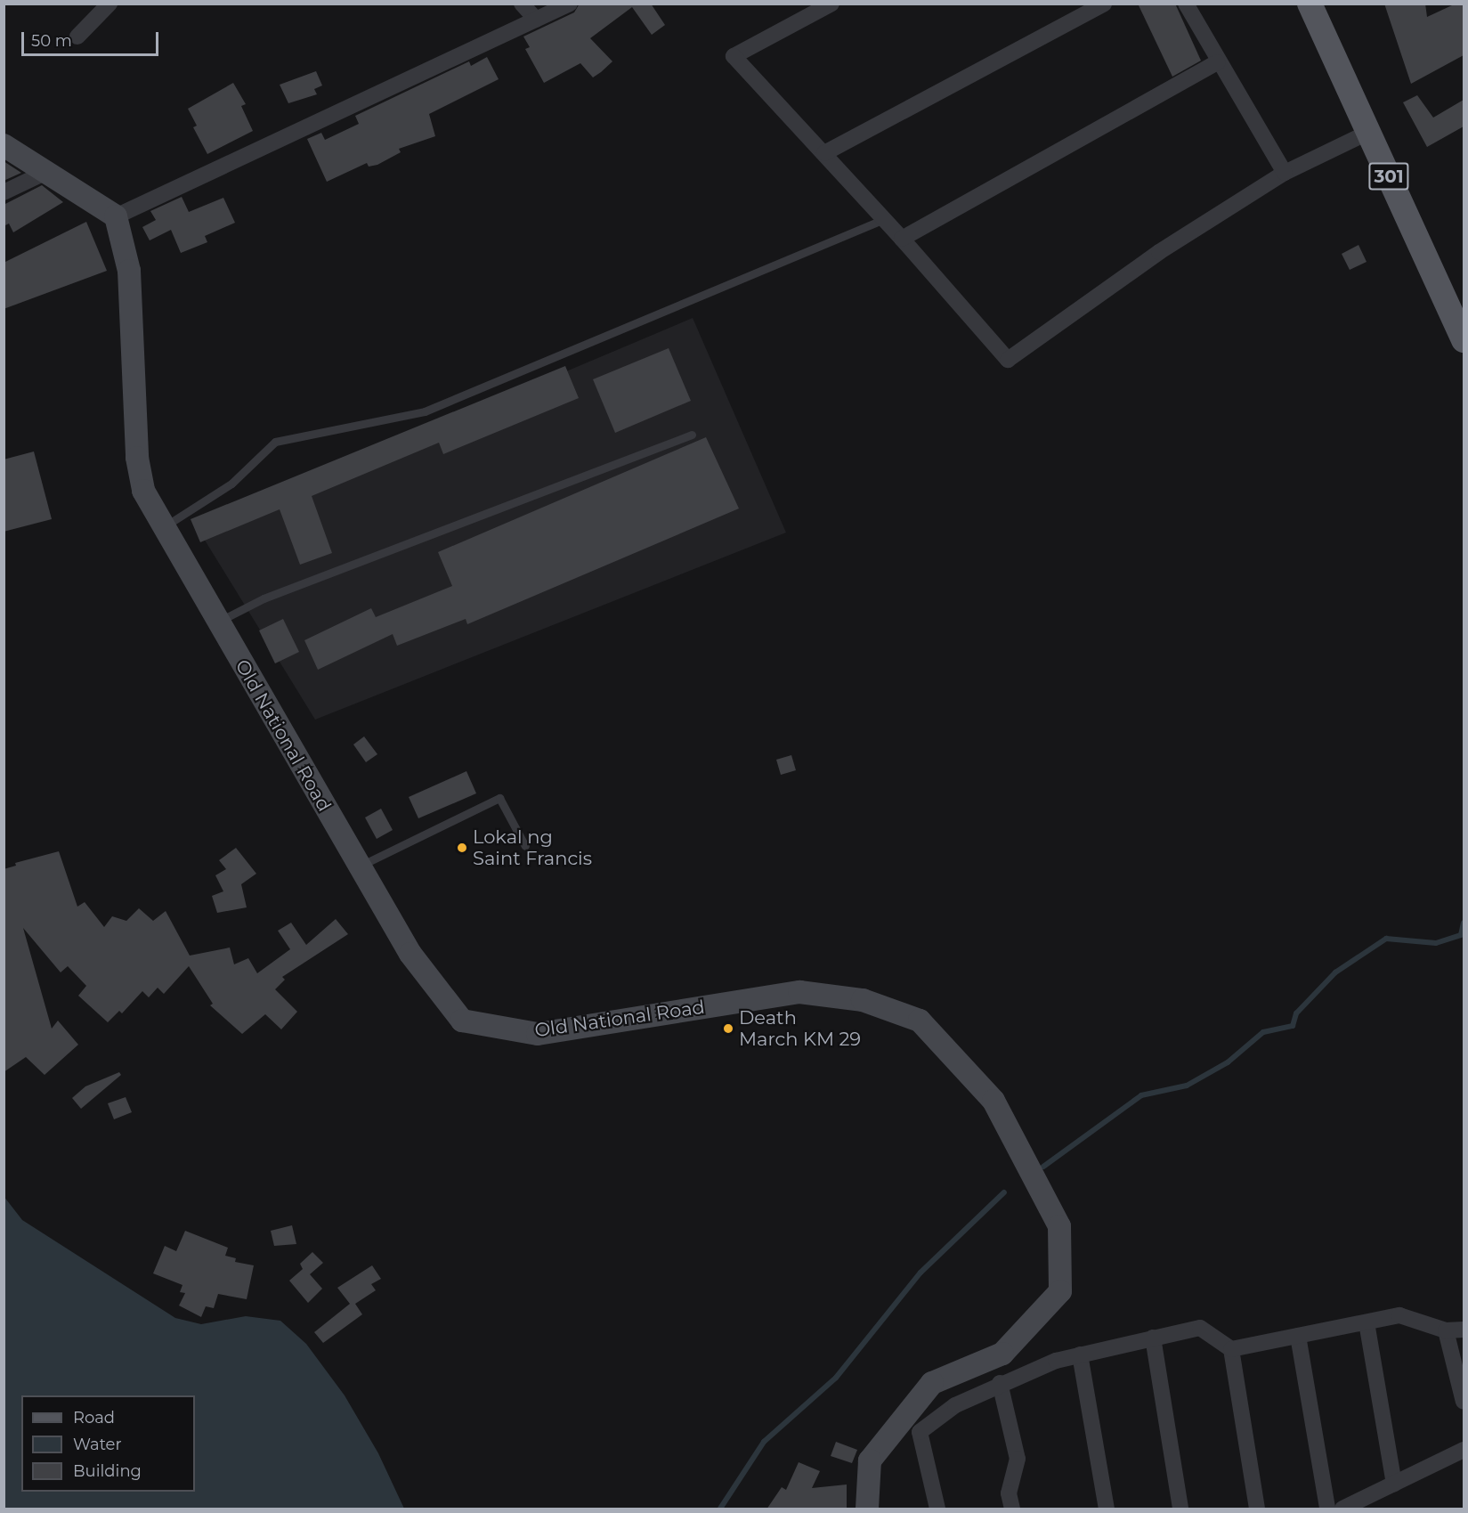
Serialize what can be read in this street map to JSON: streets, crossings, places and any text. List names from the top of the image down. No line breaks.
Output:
{"streets":{"main road":["301","Old National Road"]},"places":["Lokal ng Saint Francis","Death March KM 29"],"legend":["Road","Water","Building"],"scale_bar":"50 m"}
